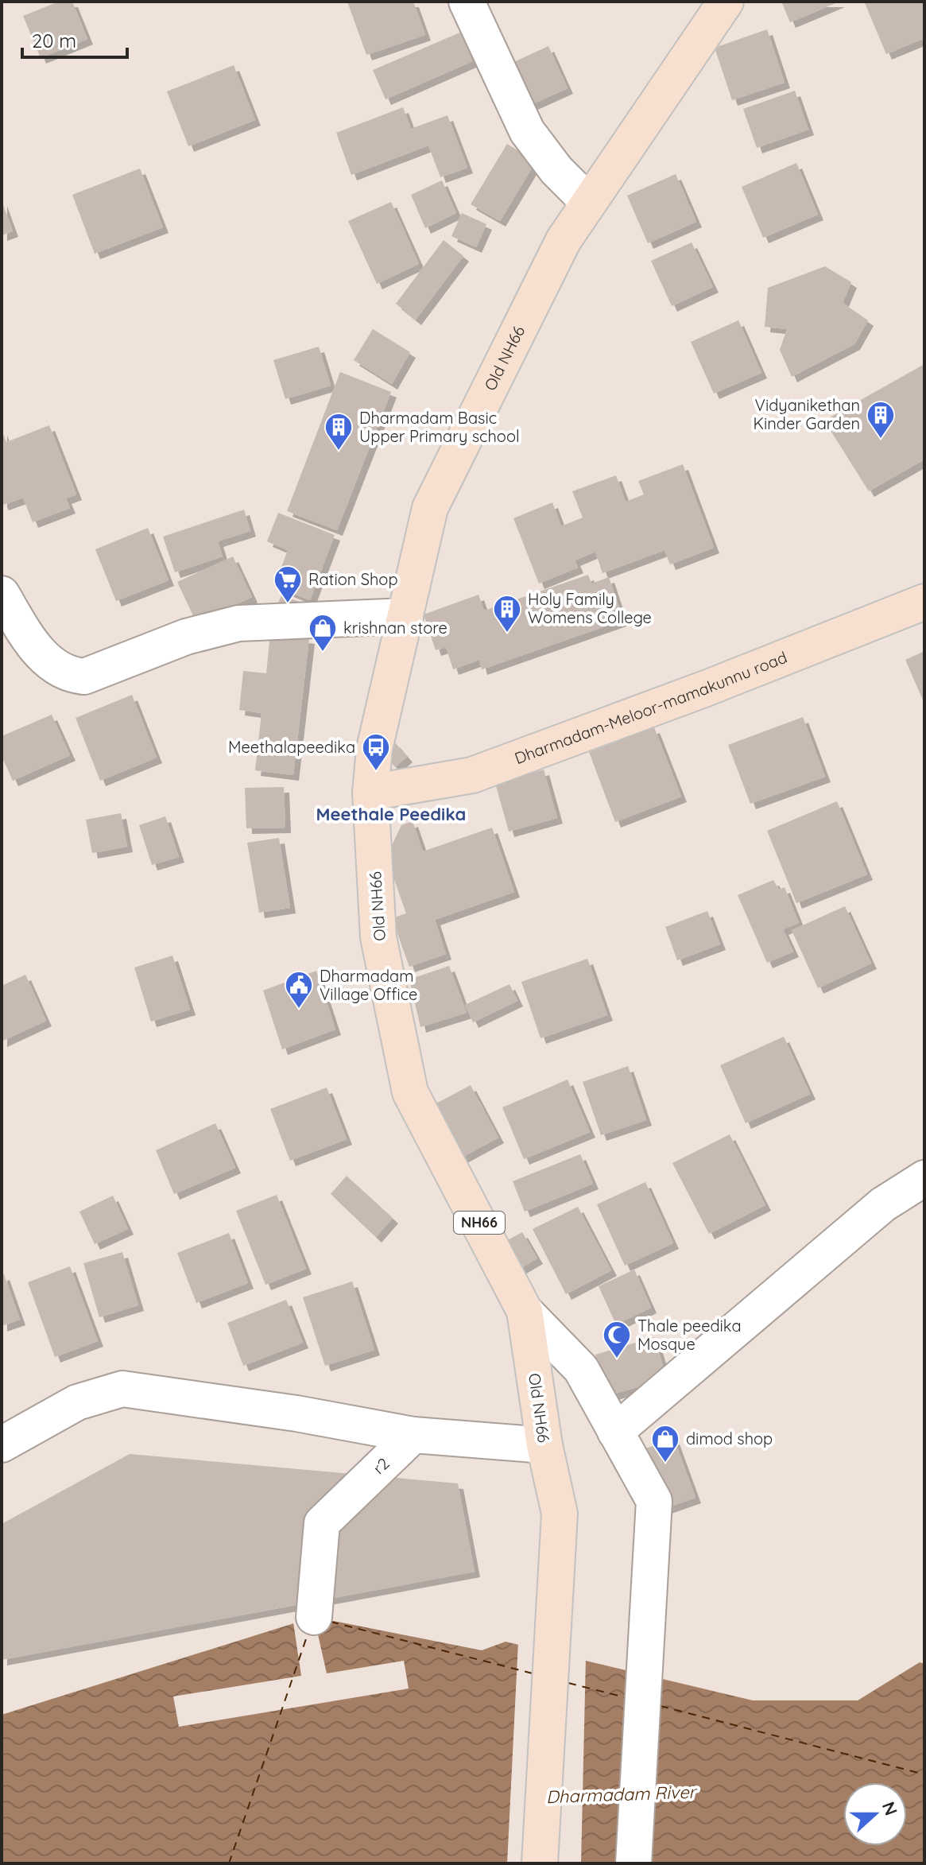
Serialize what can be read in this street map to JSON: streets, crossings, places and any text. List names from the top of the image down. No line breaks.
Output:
{"streets":{"main road":["Old NH66","Dharmadam-Meloor-mamakunnu road","NH66"],"street":["r2"]},"crossings":[["Old NH66","Dharmadam-Meloor-mamakunnu road"]],"districts":["Meethale Peedika"],"water":["Dharmadam River"],"places":{"building":["Vidyanikethan Kinder Garden","Dharmadam Basic Upper Primary school","Holy Family Womens College"],"supermarket":["Ration Shop"],"shop":["krishnan store","dimod shop"],"bus stop":["Meethalapeedika"],"public building":["Dharmadam Village Office"],"mosque":["Thale peedika Mosque"]},"scale_bar":"20 m","north":"right"}
